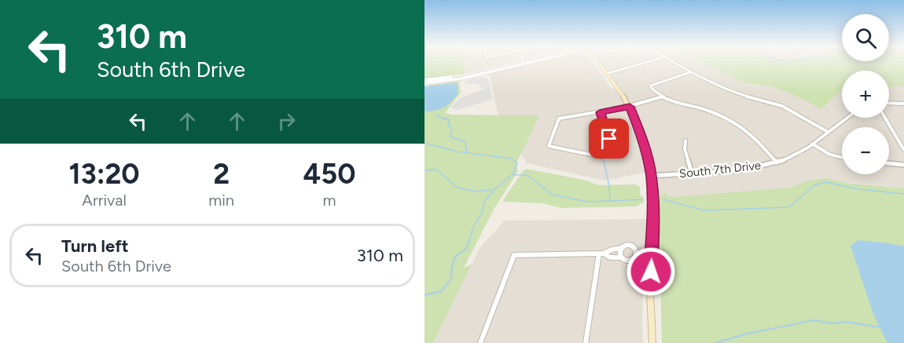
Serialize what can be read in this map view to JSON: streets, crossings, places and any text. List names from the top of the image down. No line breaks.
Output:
{"streets":{"street":["South 7th Drive"]},"page":{"turn":["310 m","South 6th Drive"],"map_buttons":["+","−"],"eta":["13:20","Arrival","2","min","450","m"],"list":[{"name":"Turn left","note":"South 6th Drive","value":"310 m"}]}}
